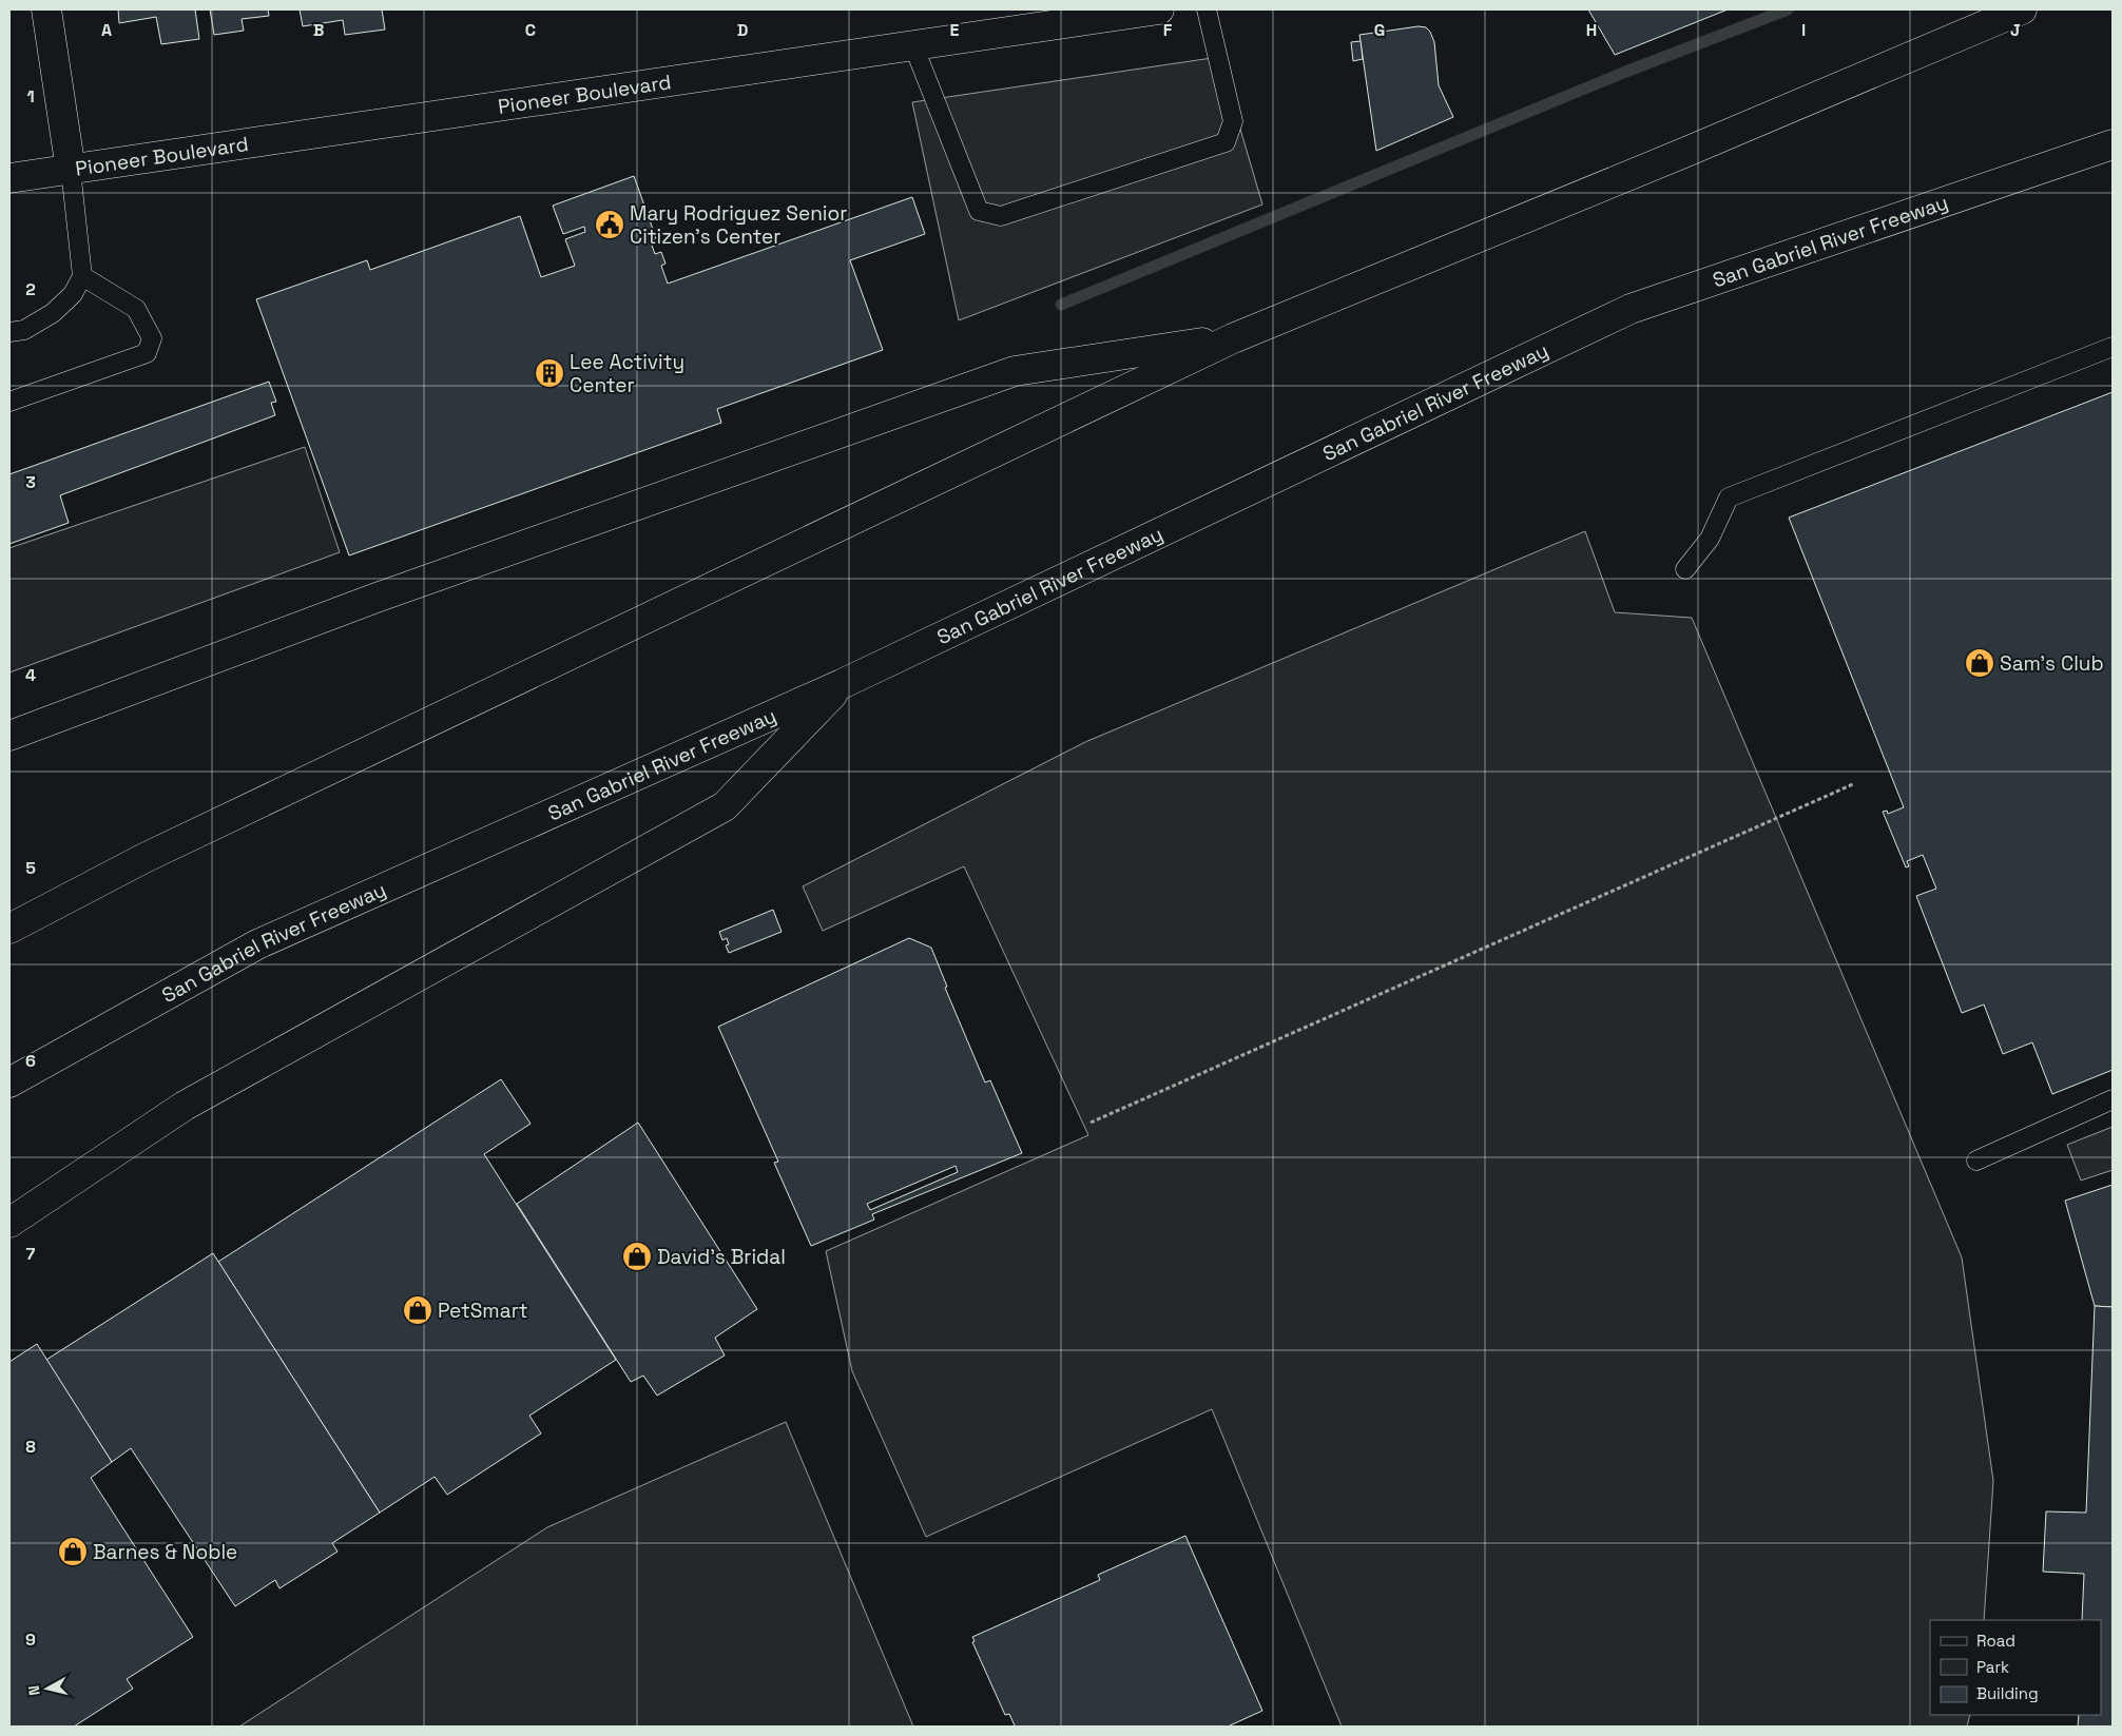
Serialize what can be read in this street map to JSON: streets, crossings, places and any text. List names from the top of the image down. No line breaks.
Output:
{"streets":{"main road":["Pioneer Boulevard","San Gabriel River Freeway"]},"places":{"public building":["Mary Rodriguez Senior Citizen's Center"],"building":["Lee Activity Center"],"shop":["Sam's Club","David's Bridal","PetSmart","Barnes & Noble"]},"legend":["Road","Park","Building"],"north":"left","grid":{"columns":["A","B","C","D","E","F","G","H","I","J"],"rows":["1","2","3","4","5","6","7","8","9"]}}
